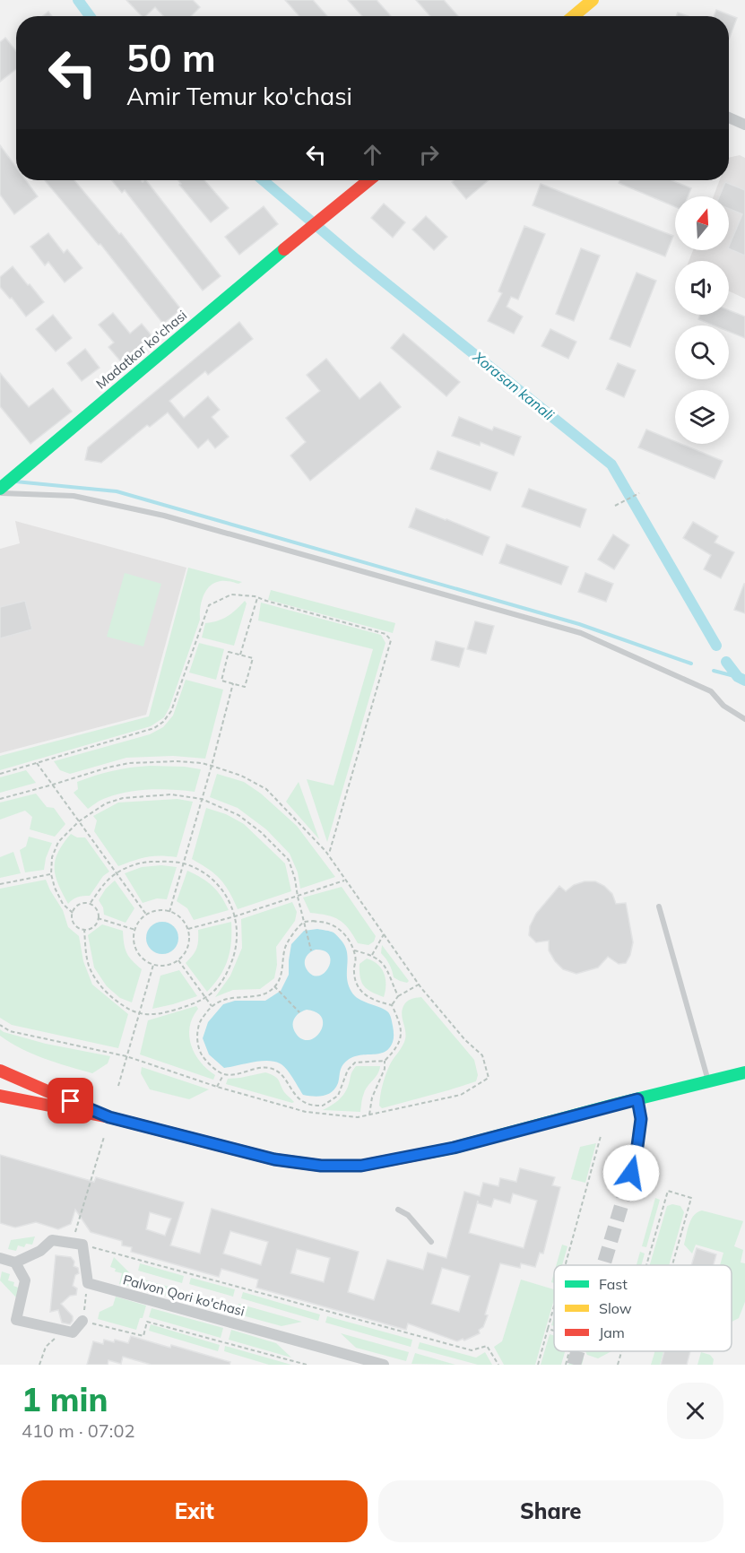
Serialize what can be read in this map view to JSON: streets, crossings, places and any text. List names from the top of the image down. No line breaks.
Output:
{"streets":{"main road":["Madatkor ko'chasi"],"street":["Palvon Qori ko'chasi"]},"water":["Xorasan kanali"],"legend":["Fast","Slow","Jam"],"north":"top","page":{"turn":["50 m","Amir Temur ko'chasi"],"heading":["1 min","410 m · 07:02"],"buttons":["Exit","Share"]}}
